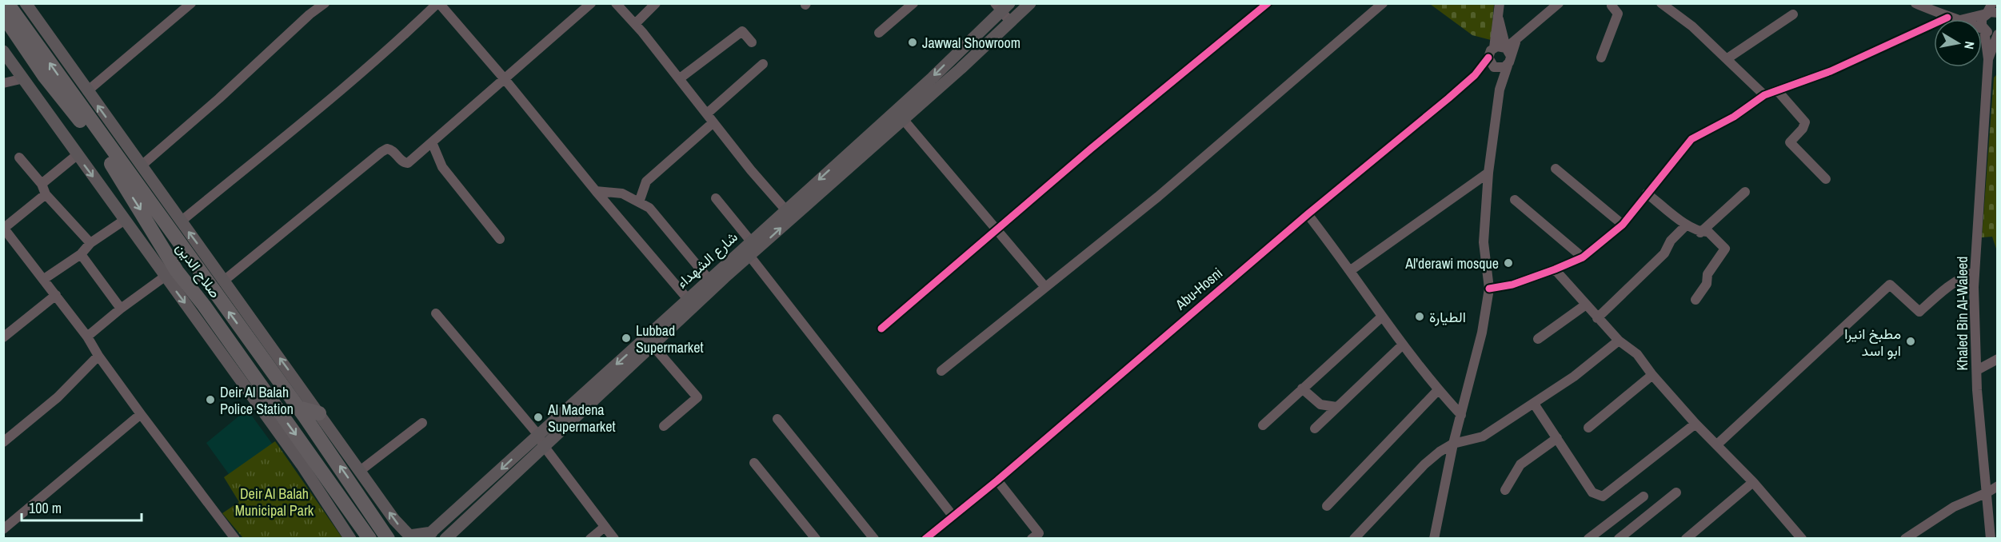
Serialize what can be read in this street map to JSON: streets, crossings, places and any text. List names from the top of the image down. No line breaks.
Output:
{"streets":{"highway":["صلاح الدين"],"main road":["شارع الشهداء"],"street":["Abu-Hosni","Khaled Bin Al-Waleed"]},"parks":["Deir Al Balah Municipal Park"],"places":["Jawwal Showroom","Al'derawi mosque","الطيارة","Lubbad Supermarket","مطبخ انيرا ابو اسد","Deir Al Balah Police Station","Al Madena Supermarket"],"scale_bar":"100 m","north":"right"}
